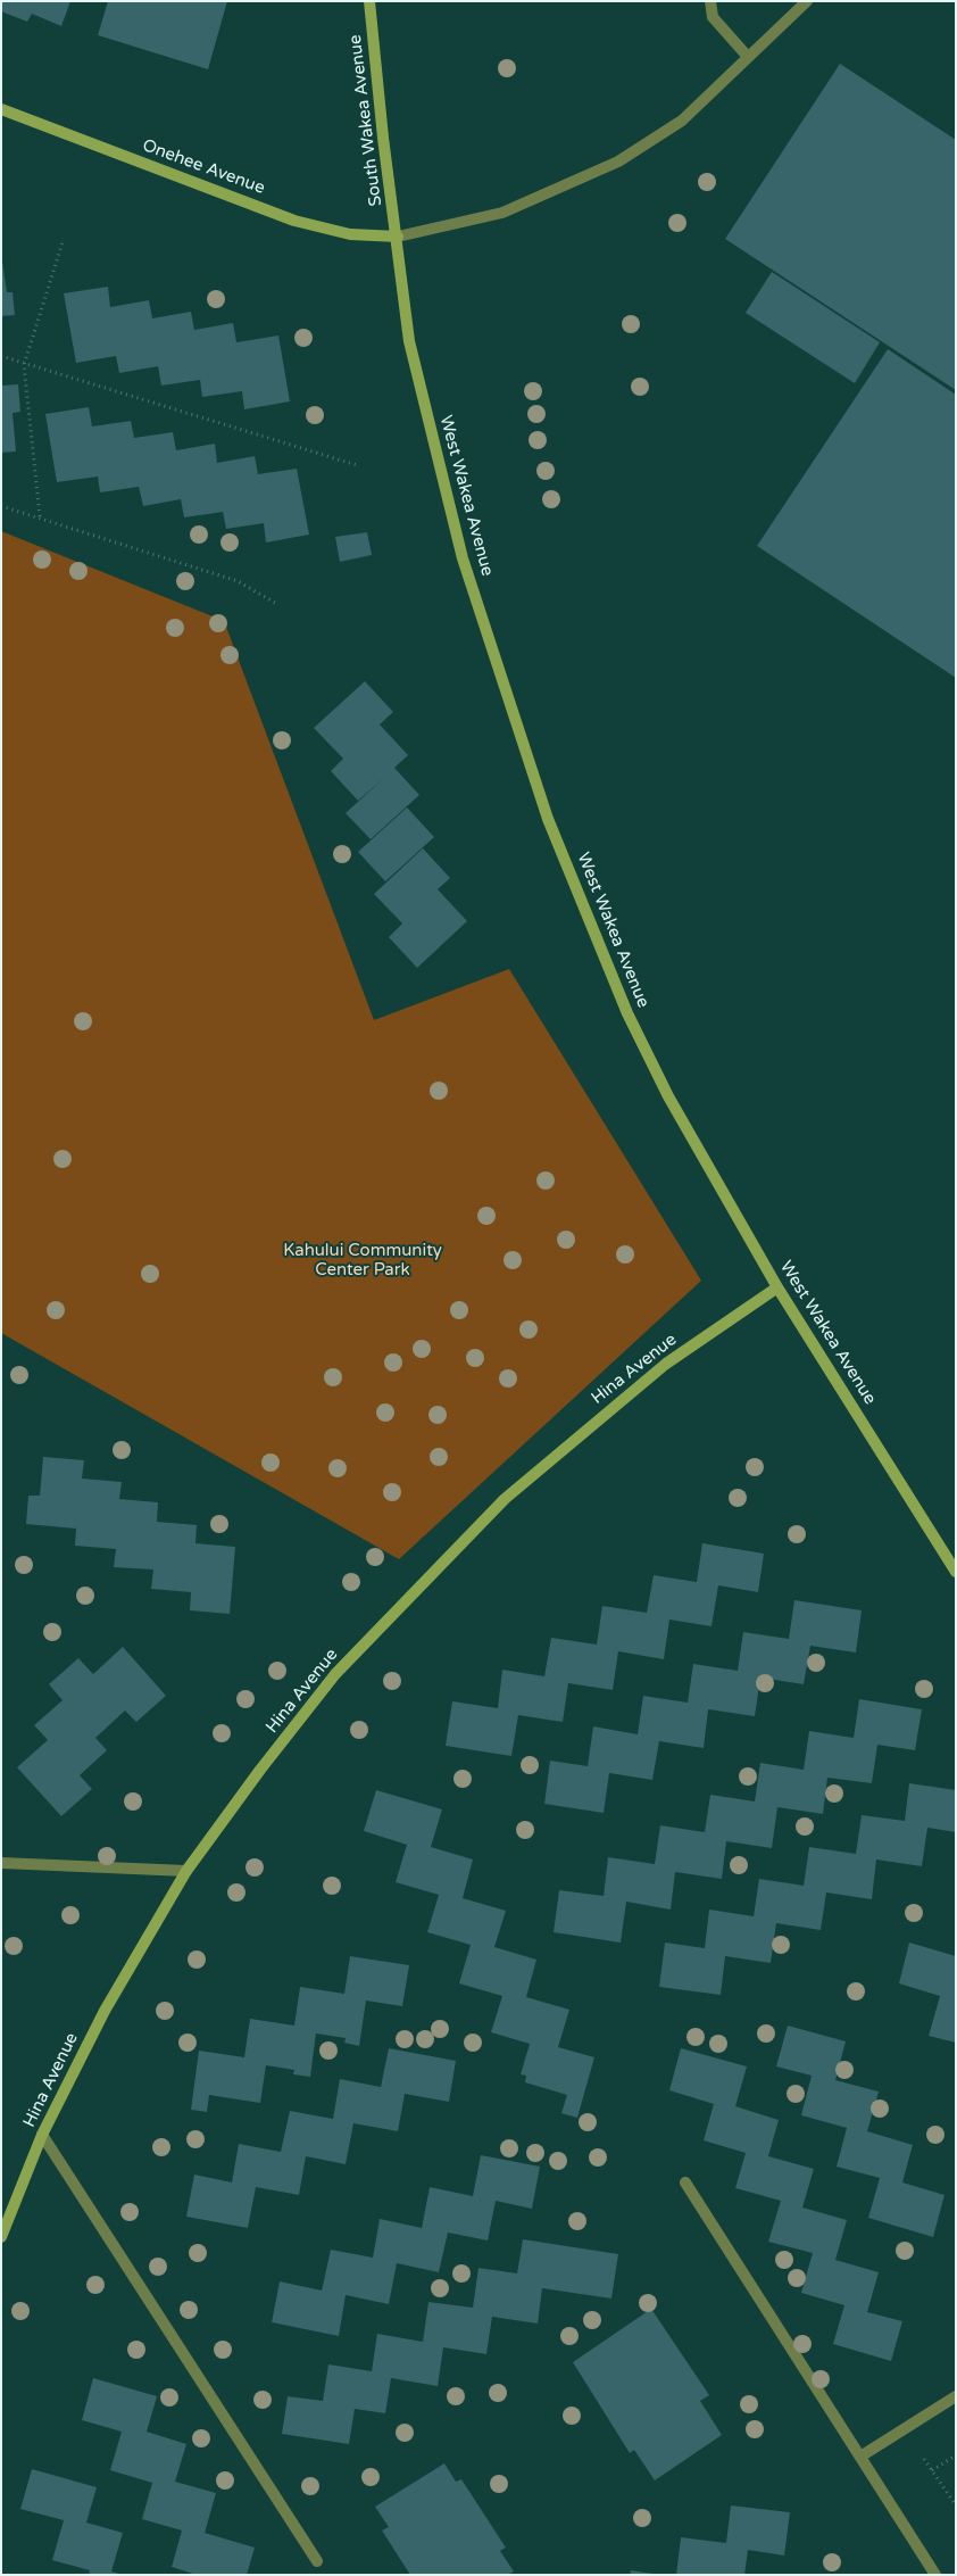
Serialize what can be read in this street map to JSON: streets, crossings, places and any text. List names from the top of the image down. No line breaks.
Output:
{"streets":{"street":["South Wakea Avenue","Onehee Avenue","West Wakea Avenue","Hina Avenue"]},"crossings":[["South Wakea Avenue","Onehee Avenue"],["South Wakea Avenue","West Wakea Avenue"],["Onehee Avenue","West Wakea Avenue"],["West Wakea Avenue","Hina Avenue"]],"parks":["Kahului Community Center Park"]}
